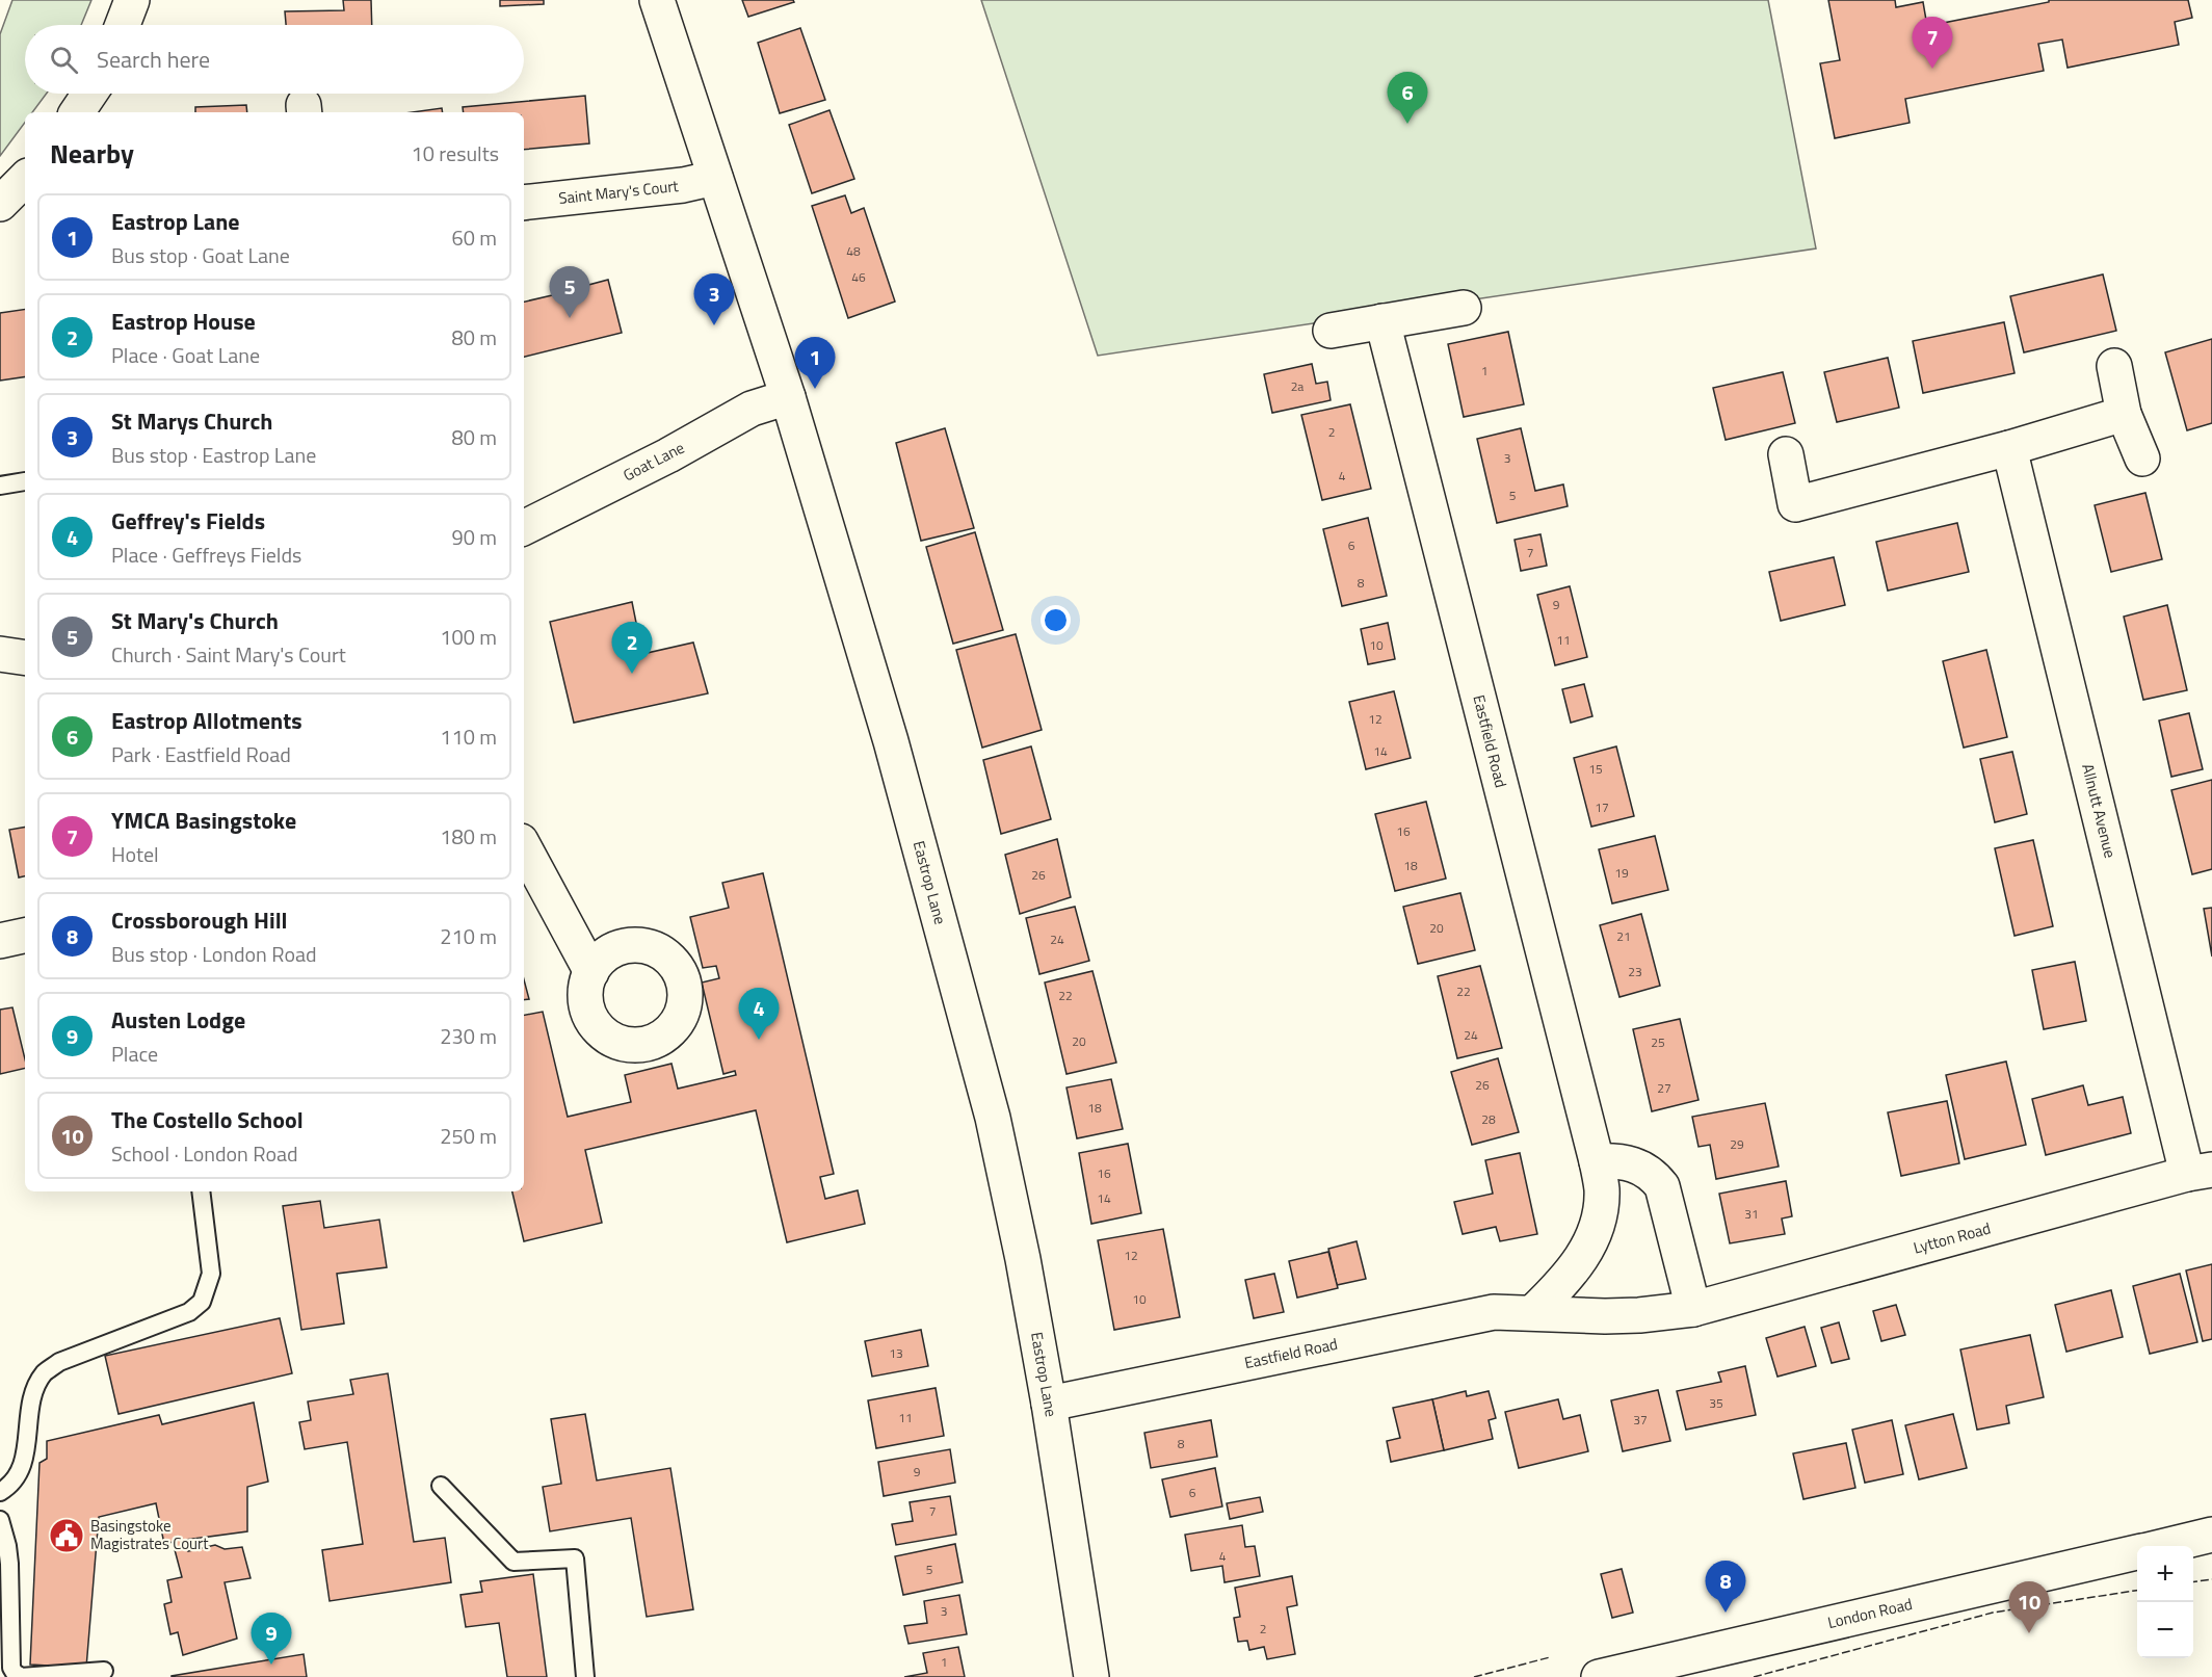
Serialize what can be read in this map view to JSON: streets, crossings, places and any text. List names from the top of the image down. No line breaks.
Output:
{"streets":{"street":["Saint Mary's Court","Goat Lane","Eastfield Road","Allnutt Avenue","Eastrop Lane","Lytton Road","London Road"]},"crossings":[["Saint Mary's Court","Eastrop Lane"],["Goat Lane","Eastrop Lane"],["Eastfield Road","Eastrop Lane"],["Eastfield Road","Lytton Road"],["Allnutt Avenue","Lytton Road"]],"places":{"public building":["Basingstoke Magistrates Court"]},"house_numbers":["48","46","1","2a","2","3","4","5","6","7","8","9","11","10","12","14","15","17","16","18","19","26","20","21","24","23","22","22","24","20","25","26","27","18","28","29","16","14","31","12","10","13","35","11","37","8","9","6","7","4","5","3","2","1"],"page":{"pins":["7","6","5","3","1","2","4","8","10","9"],"search":"Search here","heading":["Nearby","10 results"],"list":[{"mark":"1","name":"Eastrop Lane","note":"Bus stop · Goat Lane","value":"60 m"},{"mark":"2","name":"Eastrop House","note":"Place · Goat Lane","value":"80 m"},{"mark":"3","name":"St Marys Church","note":"Bus stop · Eastrop Lane","value":"80 m"},{"mark":"4","name":"Geffrey's Fields","note":"Place · Geffreys Fields","value":"90 m"},{"mark":"5","name":"St Mary's Church","note":"Church · Saint Mary's Court","value":"100 m"},{"mark":"6","name":"Eastrop Allotments","note":"Park · Eastfield Road","value":"110 m"},{"mark":"7","name":"YMCA Basingstoke","note":"Hotel","value":"180 m"},{"mark":"8","name":"Crossborough Hill","note":"Bus stop · London Road","value":"210 m"},{"mark":"9","name":"Austen Lodge","note":"Place","value":"230 m"},{"mark":"10","name":"The Costello School","note":"School · London Road","value":"250 m"}],"map_buttons":["+","−"]}}
